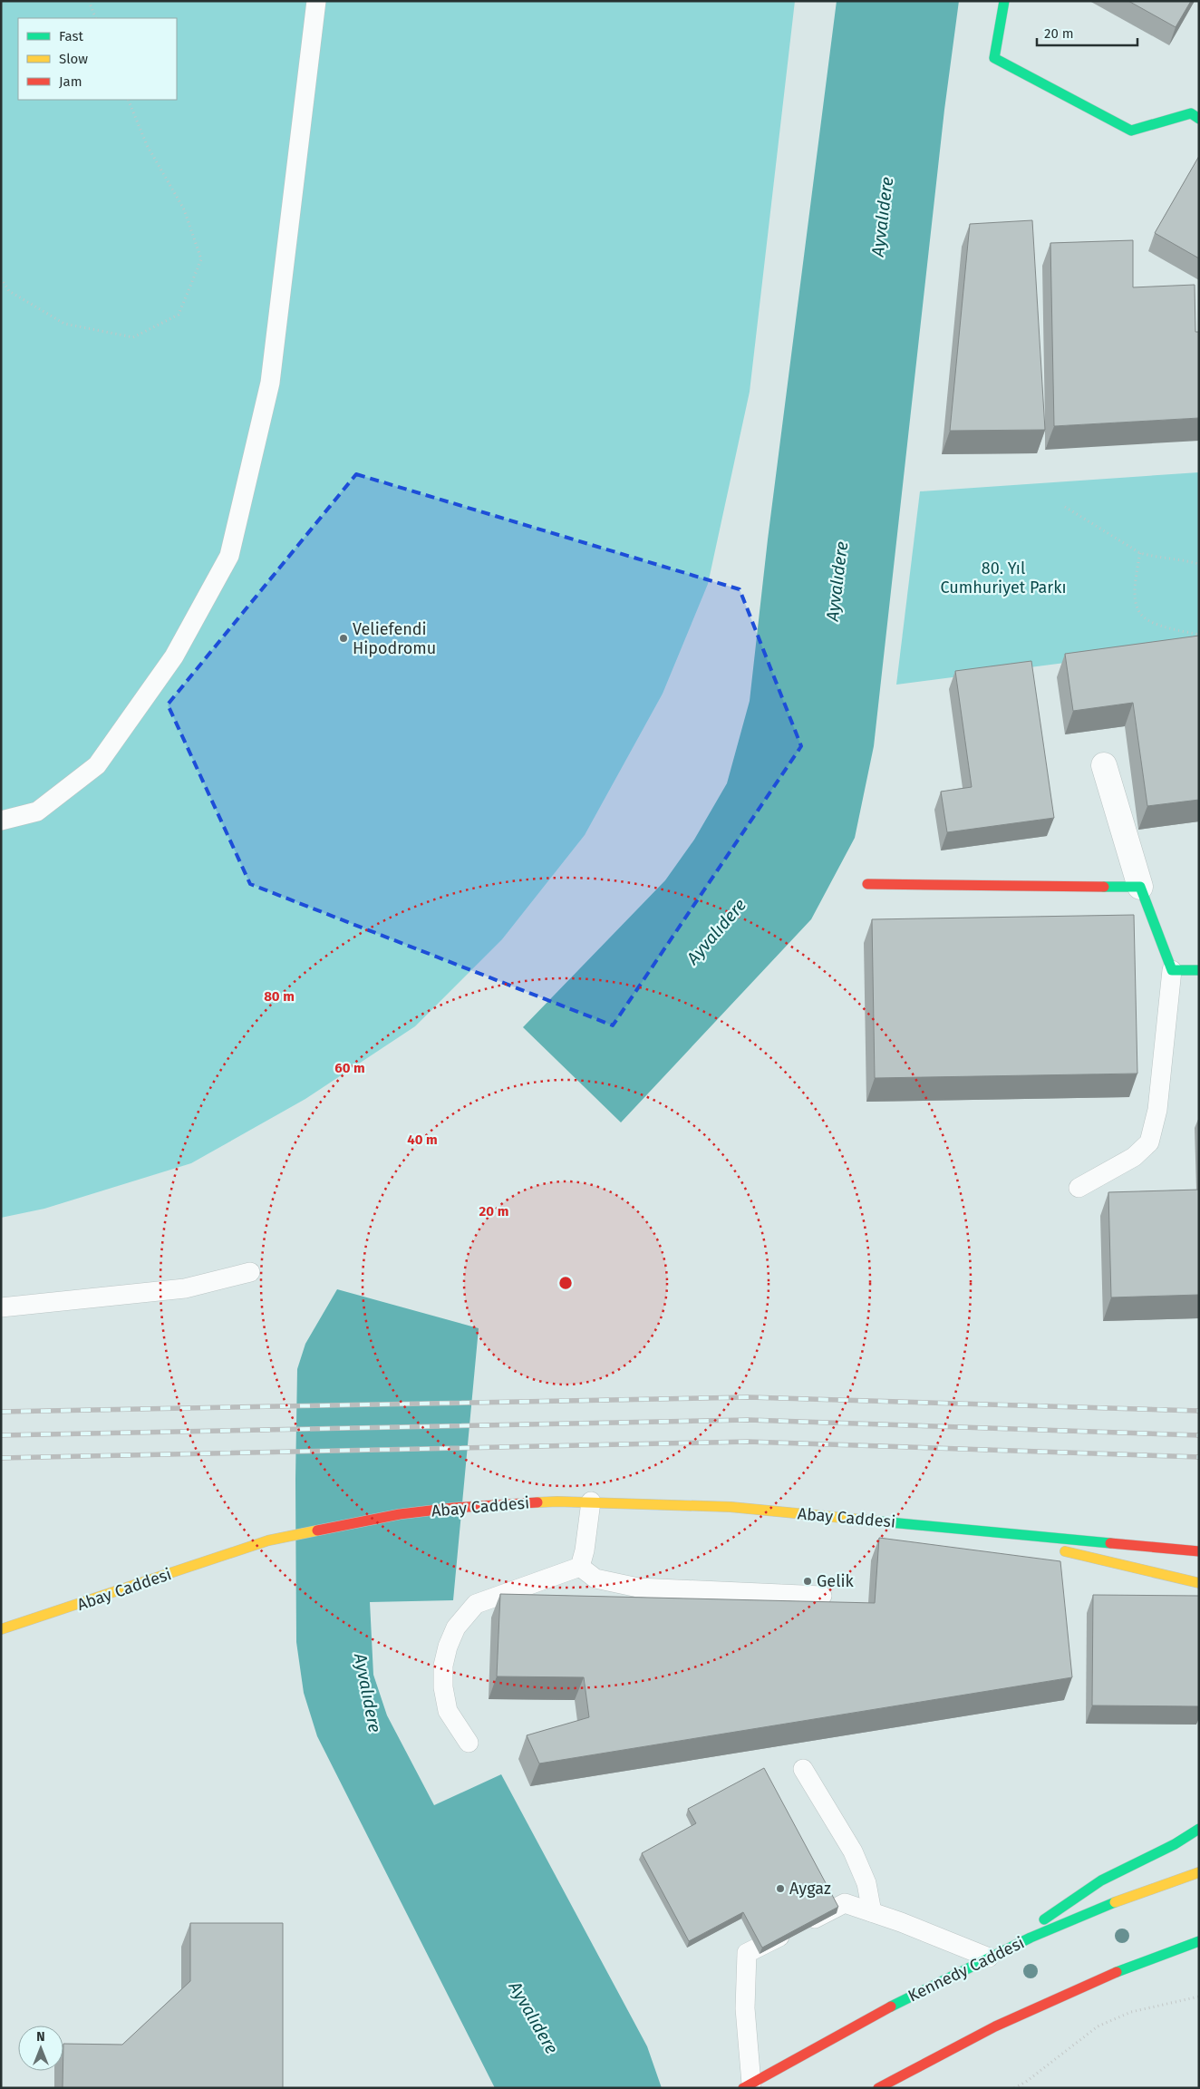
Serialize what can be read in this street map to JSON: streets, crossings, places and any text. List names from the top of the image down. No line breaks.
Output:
{"streets":{"main road":["Abay Caddesi","Kennedy Caddesi"]},"water":["Ayvalıdere"],"parks":["80. Yıl Cumhuriyet Parkı"],"places":["Veliefendi Hipodromu","Gelik","Aygaz"],"legend":["Fast","Slow","Jam"],"scale_bar":"20 m","north":"top","rings":["80 m","60 m","40 m","20 m"]}
